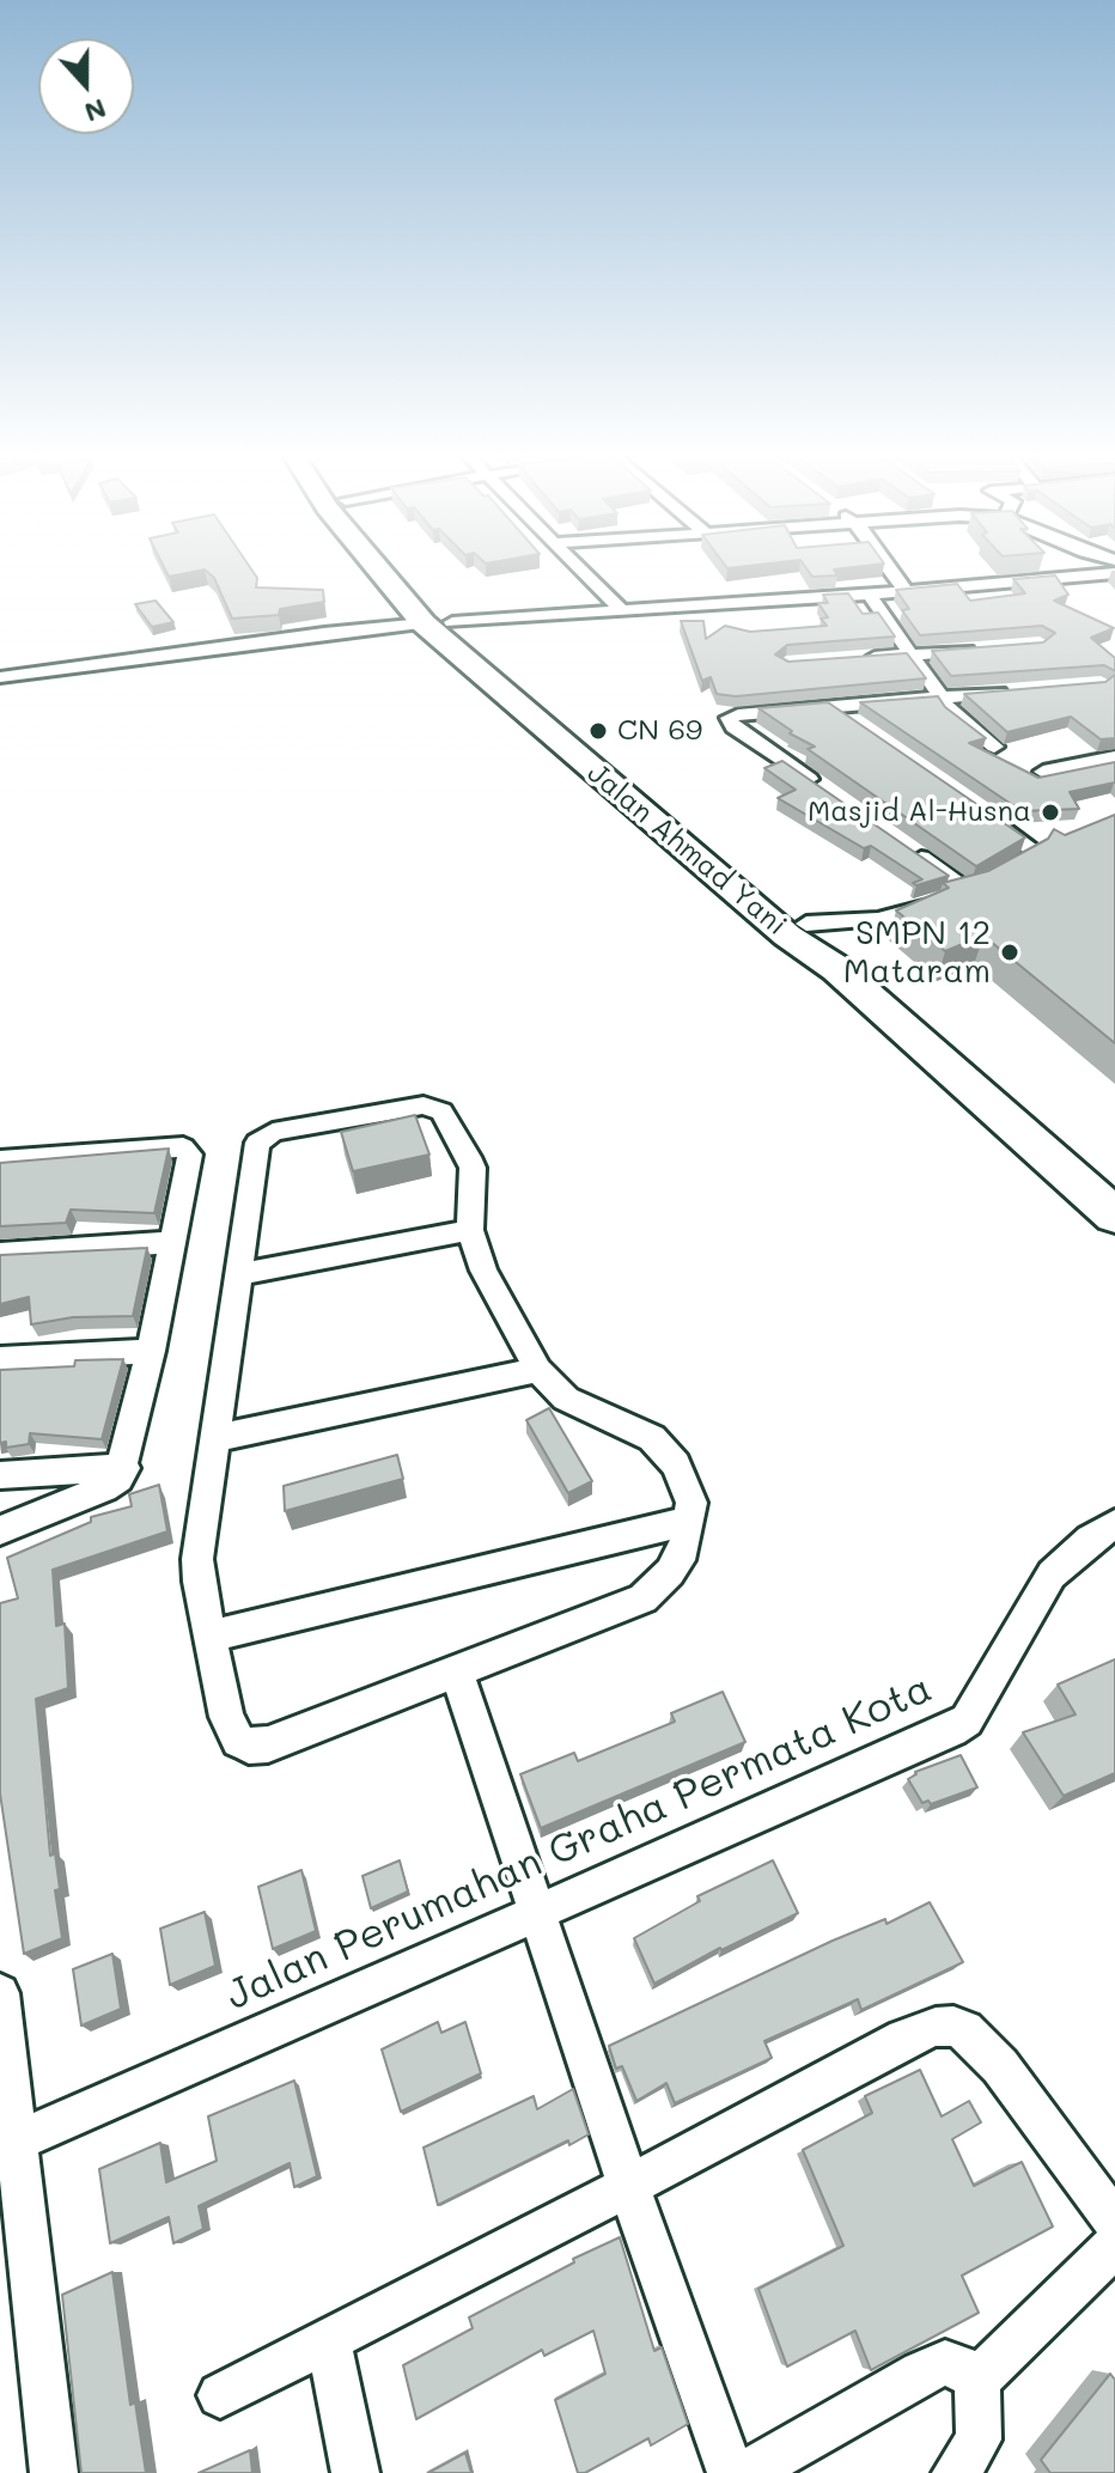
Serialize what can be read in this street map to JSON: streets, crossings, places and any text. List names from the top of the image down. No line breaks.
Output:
{"streets":{"highway":["Jalan Ahmad Yani"],"street":["Jalan Perumahan Graha Permata Kota"]},"places":["CN 69","Masjid Al-Husna","SMPN 12 Mataram"],"north":"bottom"}
